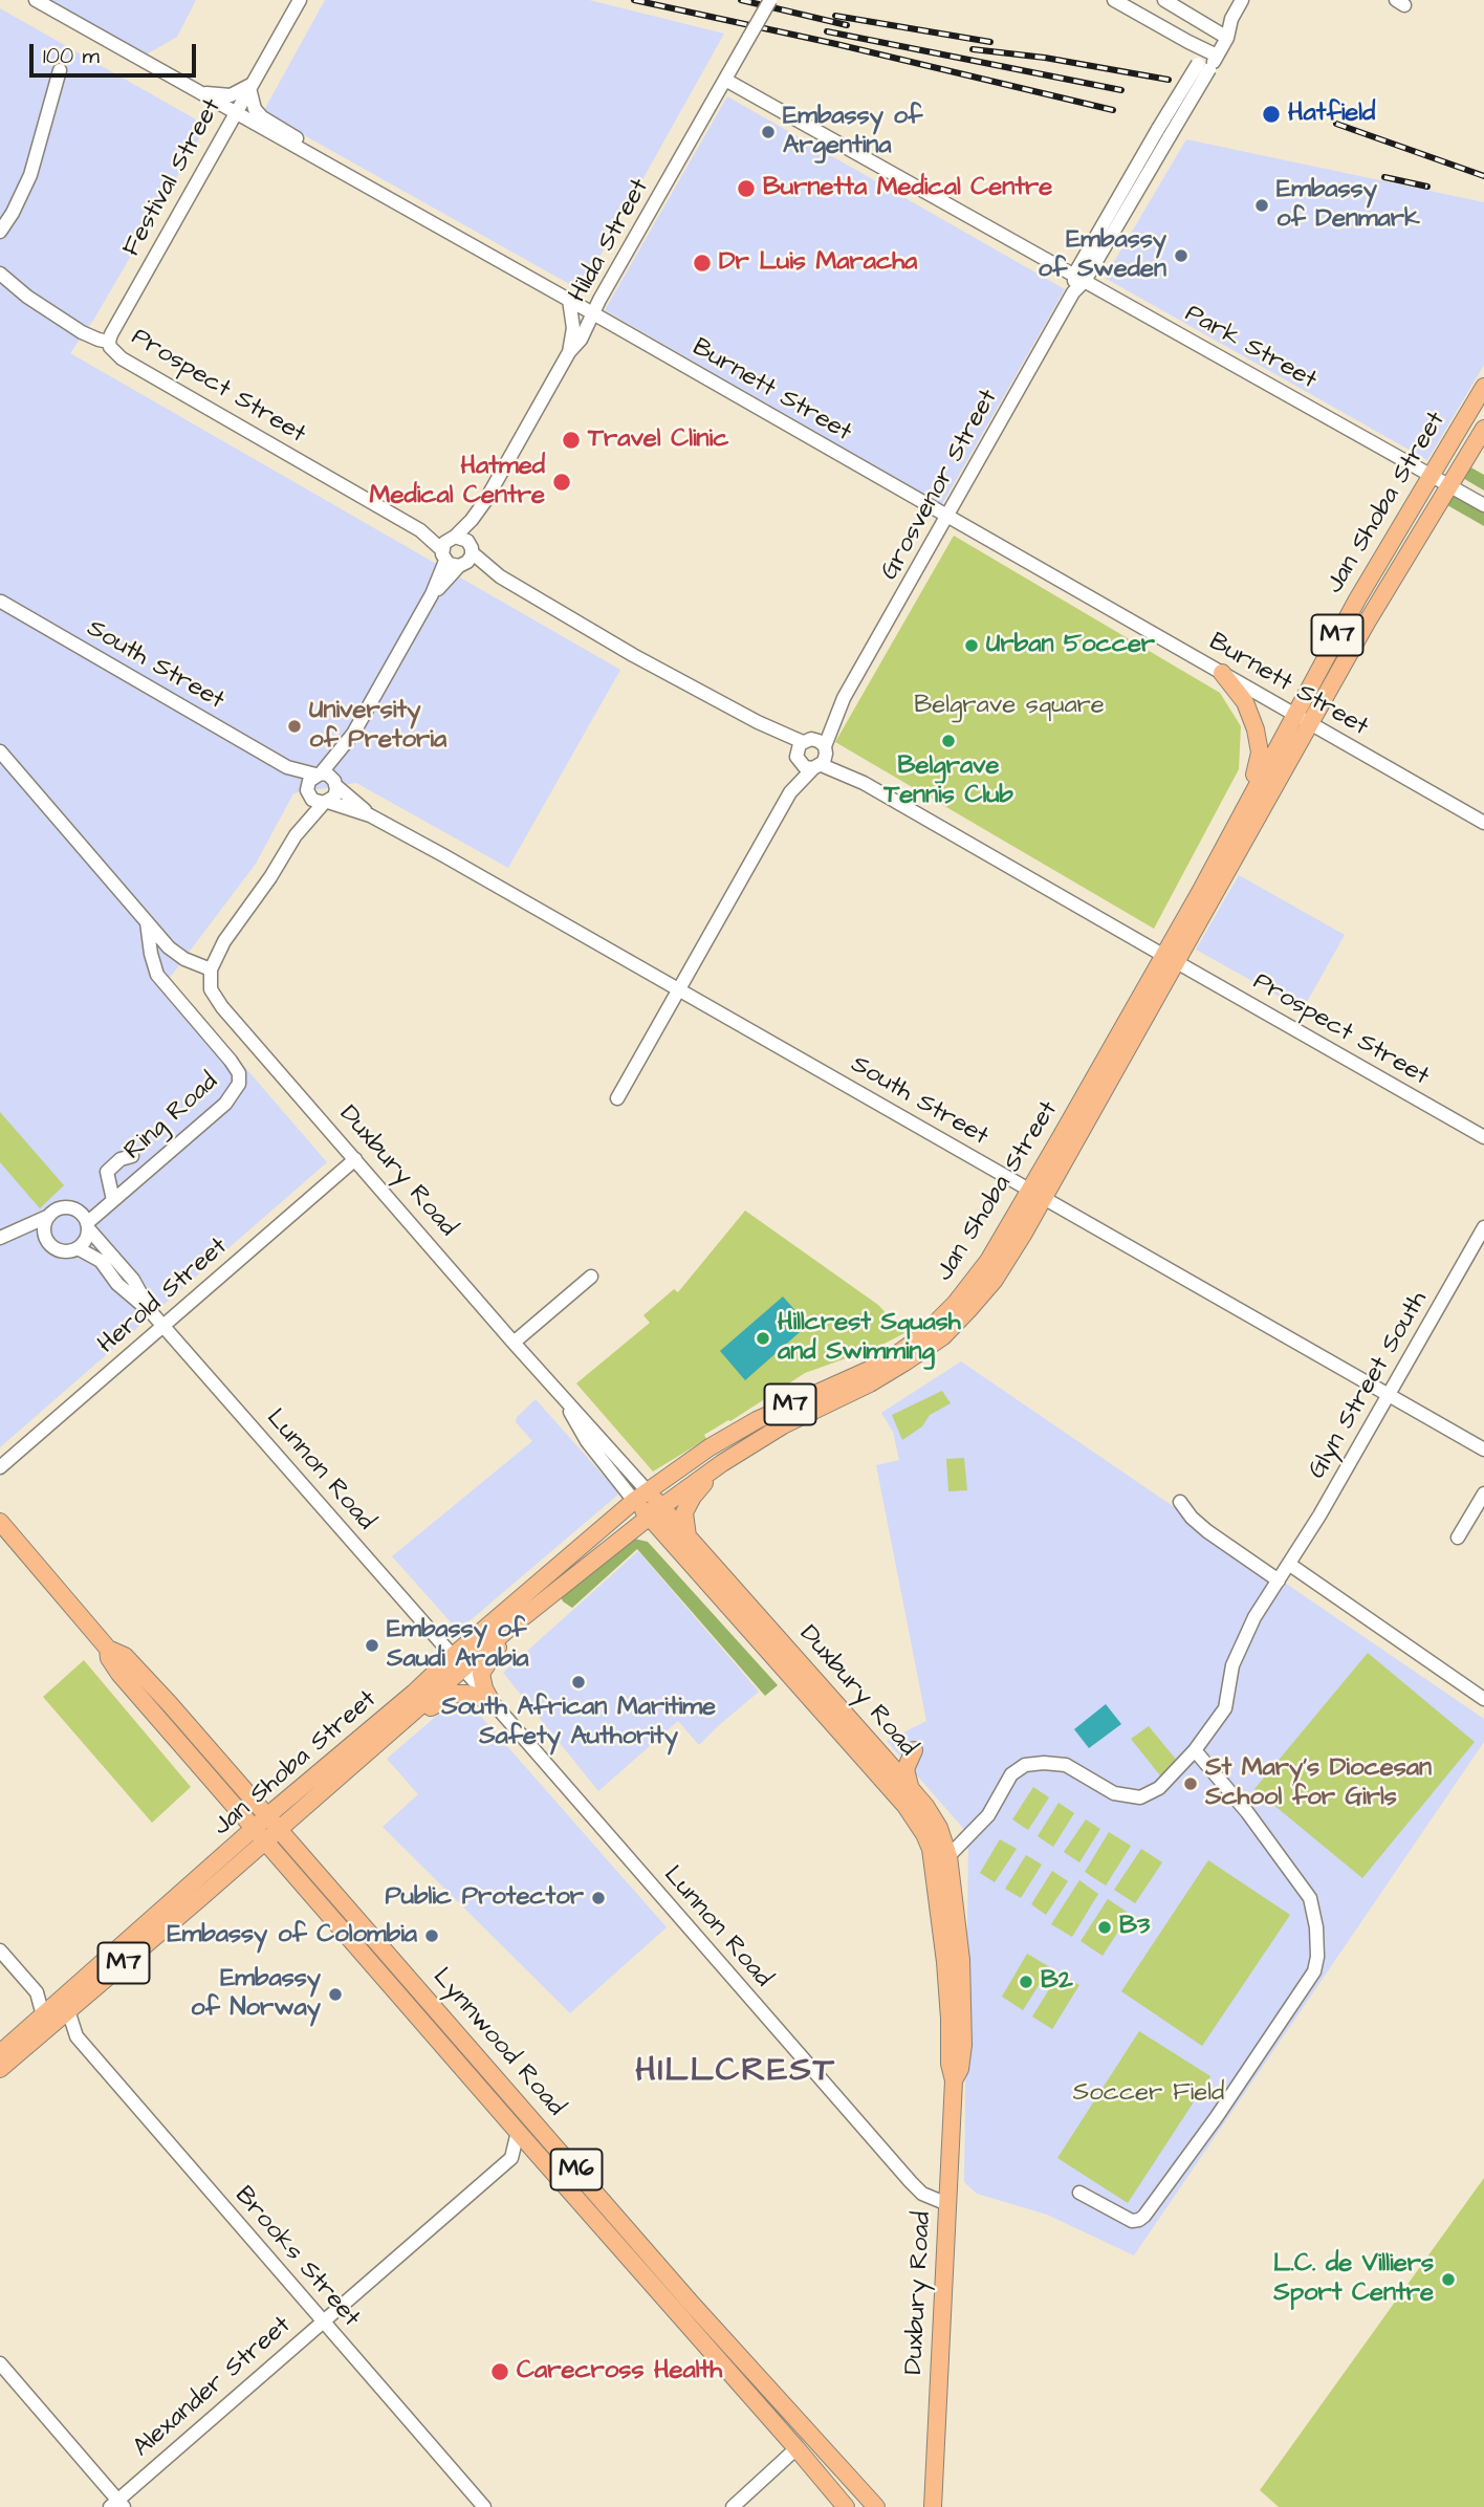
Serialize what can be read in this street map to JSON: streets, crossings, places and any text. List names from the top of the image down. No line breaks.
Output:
{"streets":{"main road":["Jan Shoba Street","M7","Duxbury Road","Lynnwood Road","M6"],"street":["Festival Street","Hilda Street","Park Street","Prospect Street","Burnett Street","Grosvenor Street","South Street","Ring Road","Herold Street","Glyn Street South","Lunnon Road","Brooks Street","Alexander Street"]},"crossings":[["Festival Street","Prospect Street"],["Festival Street","Burnett Street"],["Hilda Street","Park Street"],["Hilda Street","Prospect Street"],["Hilda Street","Burnett Street"],["Hilda Street","South Street"],["Park Street","Grosvenor Street"],["Park Street","Jan Shoba Street"],["Park Street","M7"],["Prospect Street","Grosvenor Street"],["Prospect Street","Jan Shoba Street"],["Burnett Street","Grosvenor Street"],["Burnett Street","Jan Shoba Street"],["Grosvenor Street","South Street"],["Jan Shoba Street","M7"],["Jan Shoba Street","South Street"],["Jan Shoba Street","Duxbury Road"],["Jan Shoba Street","Lunnon Road"],["Jan Shoba Street","Lynnwood Road"],["Jan Shoba Street","Brooks Street"],["South Street","Glyn Street South"],["Ring Road","Lunnon Road"],["Duxbury Road","Herold Street"],["Duxbury Road","Glyn Street South"],["Duxbury Road","Lunnon Road"],["Herold Street","Lunnon Road"],["Brooks Street","Alexander Street"]],"districts":["HILLCREST"],"parks":["Belgrave square","Soccer Field"],"places":["Hatfield","Embassy of Argentina","Burnetta Medical Centre","Embassy of Denmark","Embassy of Sweden","Dr Luis Maracha","Travel Clinic","Hatmed Medical Centre","Urban 5occer","University of Pretoria","Belgrave Tennis Club","Hillcrest Squash and Swimming","Embassy of Saudi Arabia","South African Maritime Safety Authority","St Mary's Diocesan School for Girls","Public Protector","B3","Embassy of Colombia","B2","Embassy of Norway","L.C. de Villiers Sport Centre","Carecross Health"],"scale_bar":"100 m"}
